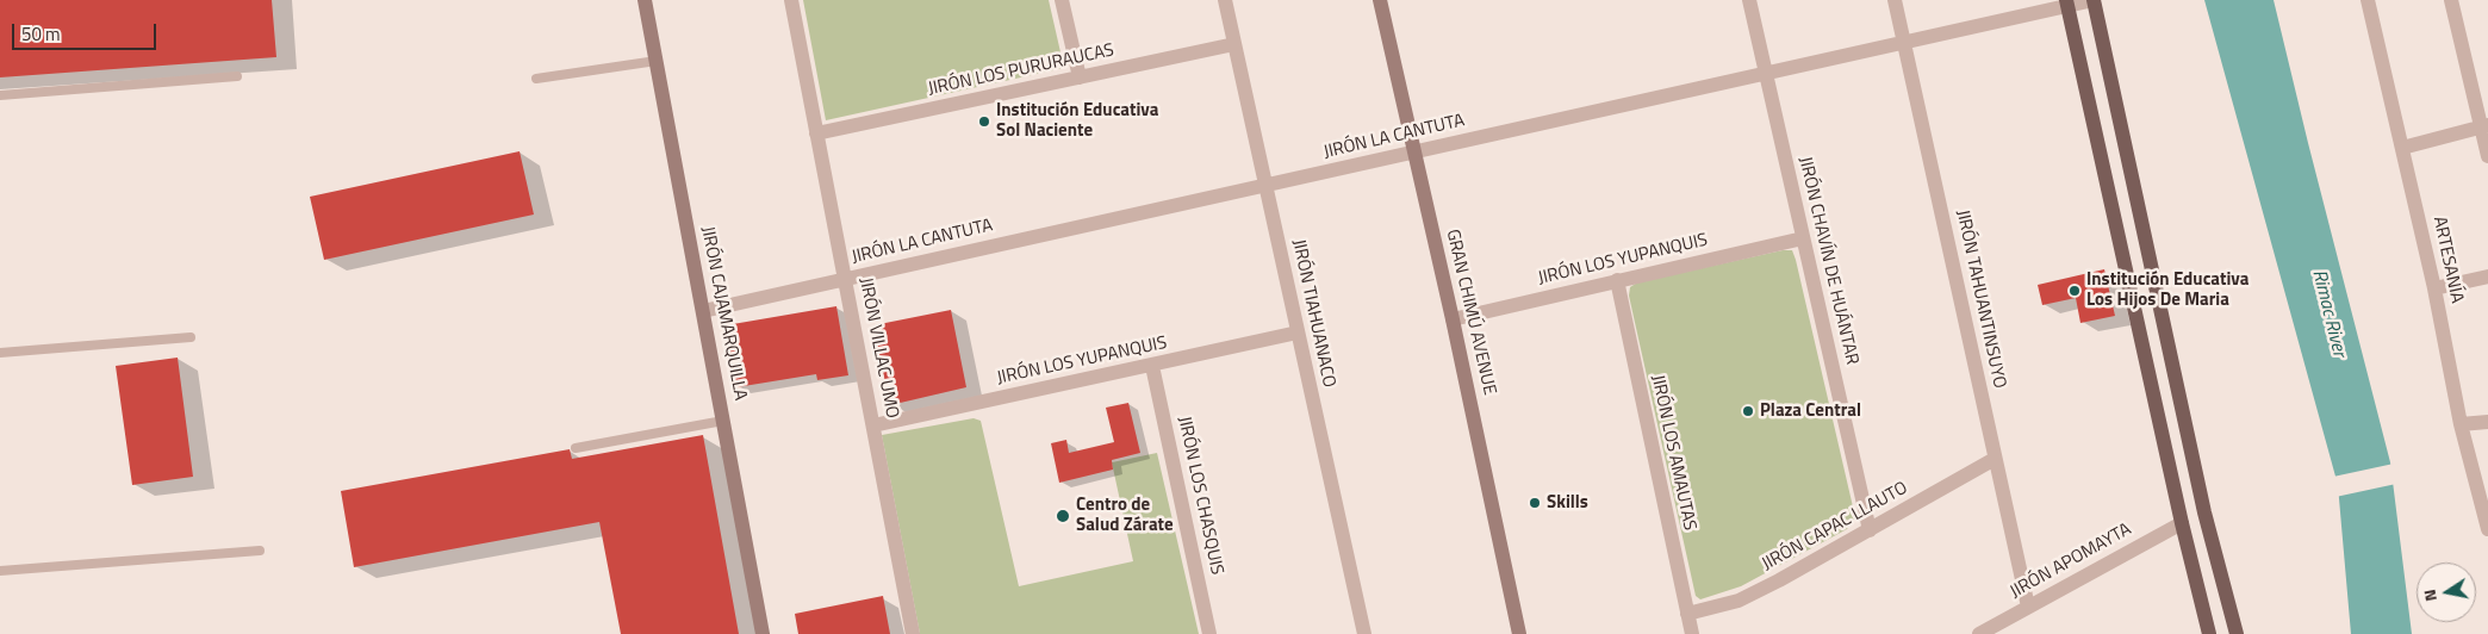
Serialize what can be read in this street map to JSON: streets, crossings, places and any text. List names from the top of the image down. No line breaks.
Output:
{"streets":{"street":["JIRÓN LOS PURURAUCAS","JIRÓN LA CANTUTA","JIRÓN LOS YUPANQUIS","ARTESANÍA","JIRÓN CHAVÍN DE HUÁNTAR","JIRÓN TAHUANTINSUYO","GRAN CHIMÚ AVENUE","JIRÓN CAJAMARQUILLA","JIRÓN TIAHUANACO","JIRÓN VILLAC UMO","JIRÓN LOS AMAUTAS","JIRÓN LOS CHASQUIS","JIRÓN CAPAC LLAUTO","JIRÓN APOMAYTA"]},"crossings":[["JIRÓN LOS PURURAUCAS","JIRÓN TIAHUANACO"],["JIRÓN LOS PURURAUCAS","JIRÓN VILLAC UMO"],["JIRÓN LA CANTUTA","JIRÓN CHAVÍN DE HUÁNTAR"],["JIRÓN LA CANTUTA","JIRÓN TAHUANTINSUYO"],["JIRÓN LA CANTUTA","GRAN CHIMÚ AVENUE"],["JIRÓN LA CANTUTA","JIRÓN CAJAMARQUILLA"],["JIRÓN LA CANTUTA","JIRÓN TIAHUANACO"],["JIRÓN LA CANTUTA","JIRÓN VILLAC UMO"],["JIRÓN LOS YUPANQUIS","JIRÓN CHAVÍN DE HUÁNTAR"],["JIRÓN LOS YUPANQUIS","GRAN CHIMÚ AVENUE"],["JIRÓN LOS YUPANQUIS","JIRÓN TIAHUANACO"],["JIRÓN LOS YUPANQUIS","JIRÓN VILLAC UMO"],["JIRÓN LOS YUPANQUIS","JIRÓN LOS AMAUTAS"],["JIRÓN LOS YUPANQUIS","JIRÓN LOS CHASQUIS"],["JIRÓN CHAVÍN DE HUÁNTAR","JIRÓN CAPAC LLAUTO"],["JIRÓN TAHUANTINSUYO","JIRÓN CAPAC LLAUTO"],["JIRÓN TAHUANTINSUYO","JIRÓN APOMAYTA"],["JIRÓN LOS AMAUTAS","JIRÓN CAPAC LLAUTO"]],"water":["Rimac River"],"places":["Institución Educativa Sol Naciente","Institución Educativa Los Hijos De Maria","Plaza Central","Skills","Centro de Salud Zárate"],"scale_bar":"50 m","north":"left"}
